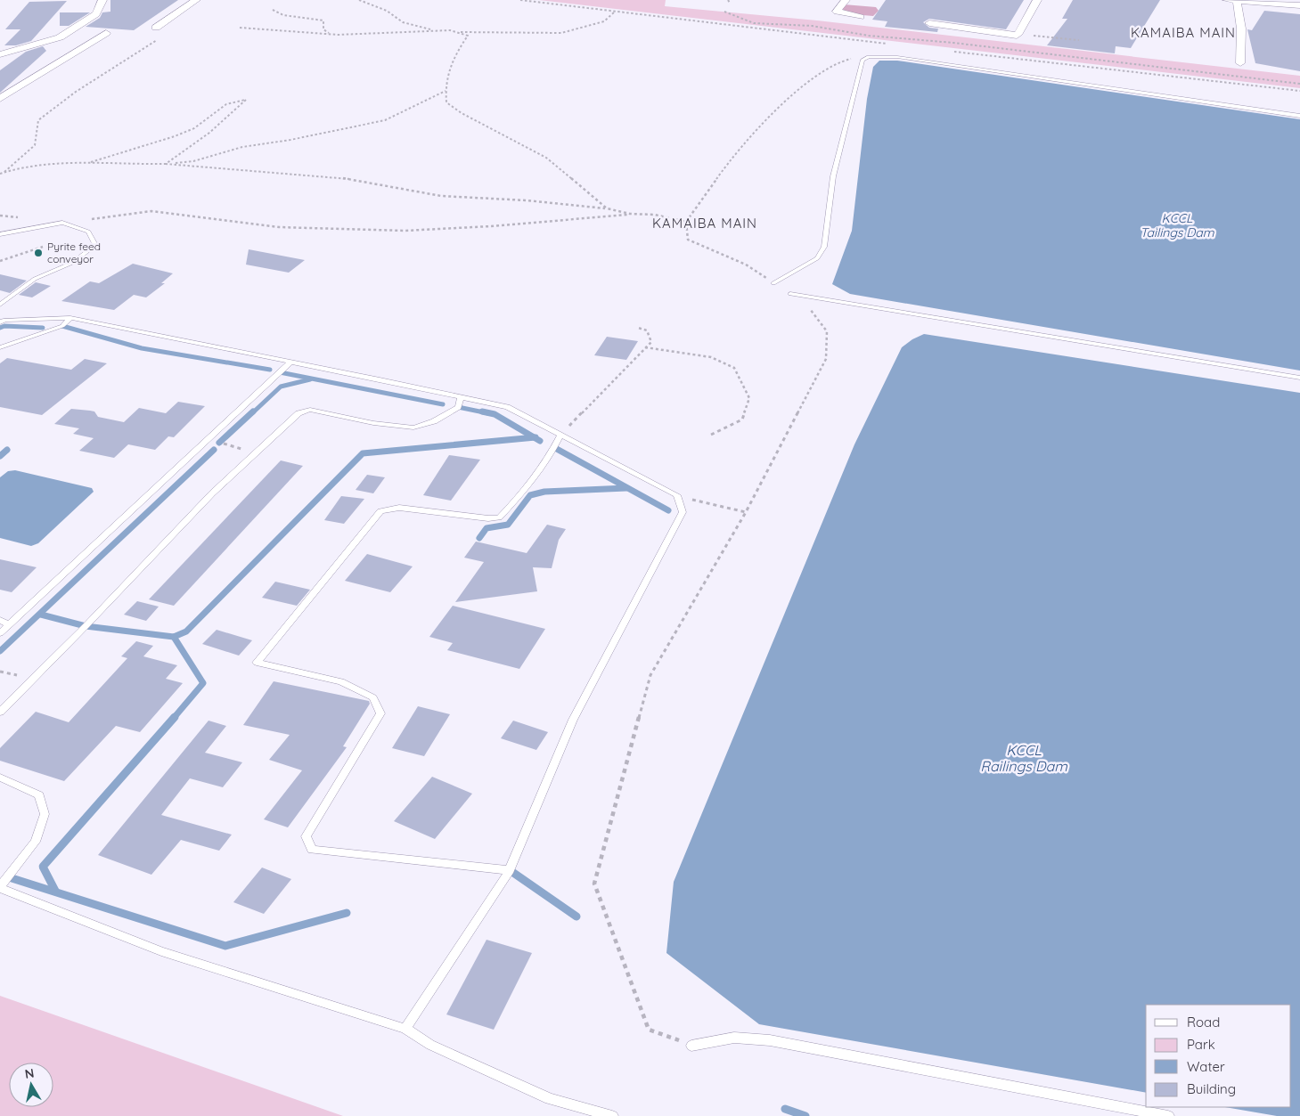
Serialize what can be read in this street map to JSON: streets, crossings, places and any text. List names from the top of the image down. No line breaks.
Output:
{"districts":["KAMAIBA MAIN","KAMAIBA MAIN"],"water":["KCCL Tailings Dam","KCCL Railings Dam"],"places":["Pyrite feed conveyor"],"legend":["Road","Park","Water","Building"],"north":"top"}
